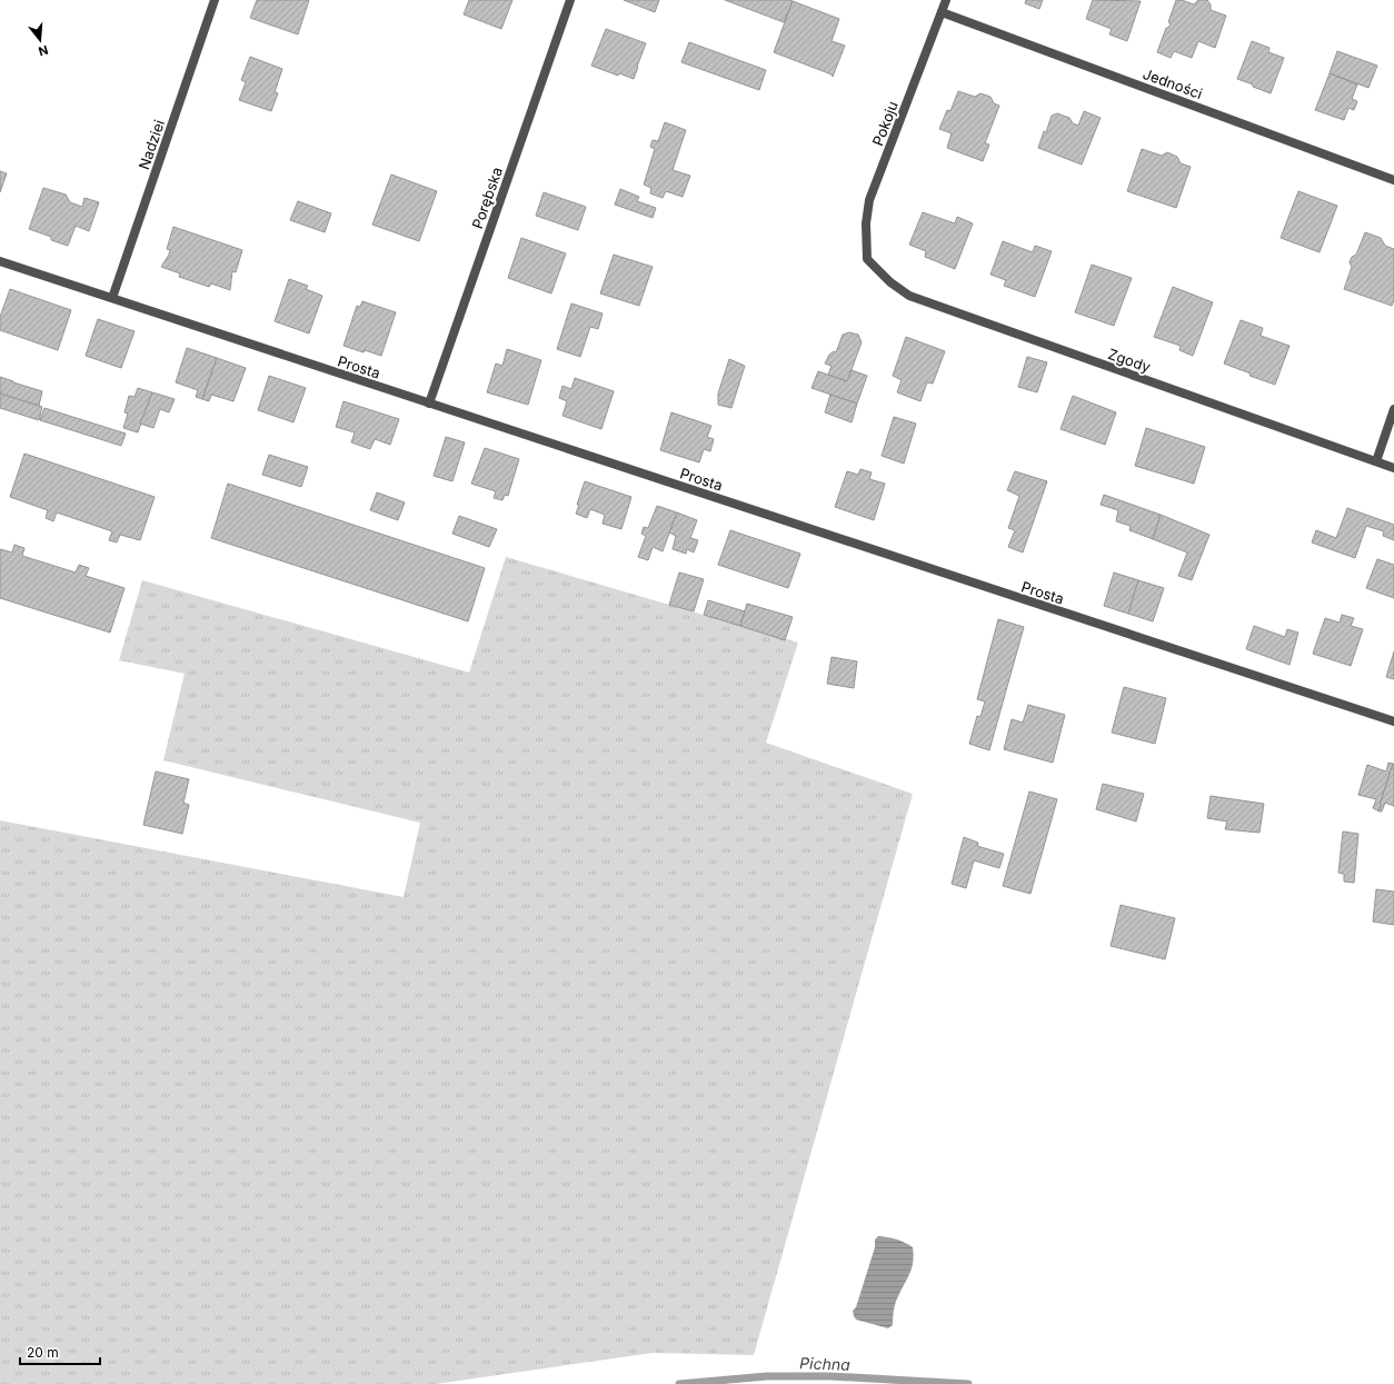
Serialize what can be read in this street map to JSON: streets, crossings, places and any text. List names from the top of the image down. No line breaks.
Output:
{"streets":{"street":["Jedności","Pokoju","Nadziei","Porębska","Zgody","Prosta"]},"crossings":[["Jedności","Pokoju"],["Pokoju","Zgody"],["Nadziei","Prosta"],["Porębska","Prosta"]],"water":["Pichna"],"scale_bar":"20 m","north":"bottom"}
